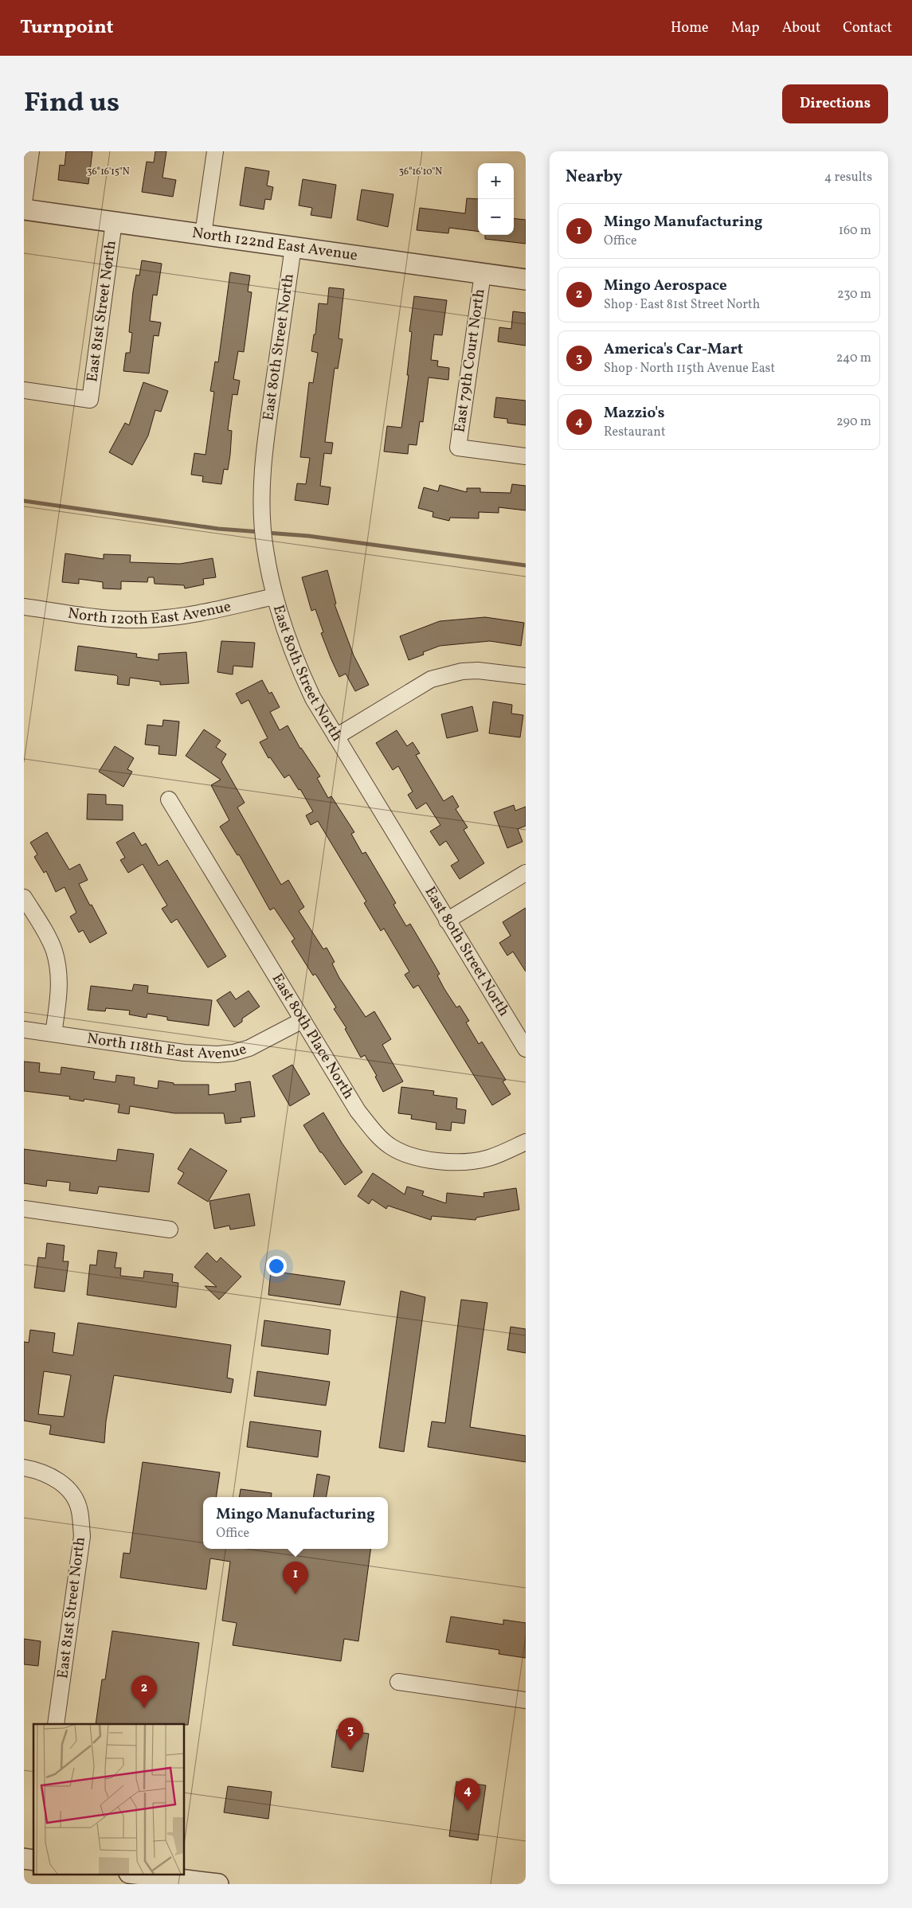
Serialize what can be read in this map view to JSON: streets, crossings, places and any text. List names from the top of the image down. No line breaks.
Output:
{"streets":{"street":["North 122nd East Avenue","East 81st Street North","East 80th Street North","East 79th Court North","North 120th East Avenue","East 80th Place North","North 118th East Avenue"]},"crossings":[["North 122nd East Avenue","East 81st Street North"],["North 122nd East Avenue","East 80th Street North"],["North 122nd East Avenue","East 79th Court North"],["East 80th Street North","North 120th East Avenue"],["East 80th Place North","North 118th East Avenue"]],"page":{"header":"Turnpoint","nav":["Home","Map","About","Contact"],"title":"Find us","buttons":"Directions","heading":["Nearby","4 results"],"map_buttons":["+","−"],"list":[{"mark":"1","name":"Mingo Manufacturing","note":"Office","value":"160 m"},{"mark":"2","name":"Mingo Aerospace","note":"Shop · East 81st Street North","value":"230 m"},{"mark":"3","name":"America's Car-Mart","note":"Shop · North 115th Avenue East","value":"240 m"},{"mark":"4","name":"Mazzio's","note":"Restaurant","value":"290 m"}],"popup":["Mingo Manufacturing","Office"],"pins":["1","2","3","4"]},"coordinates":["36°16'15\"N","36°16'10\"N"]}
